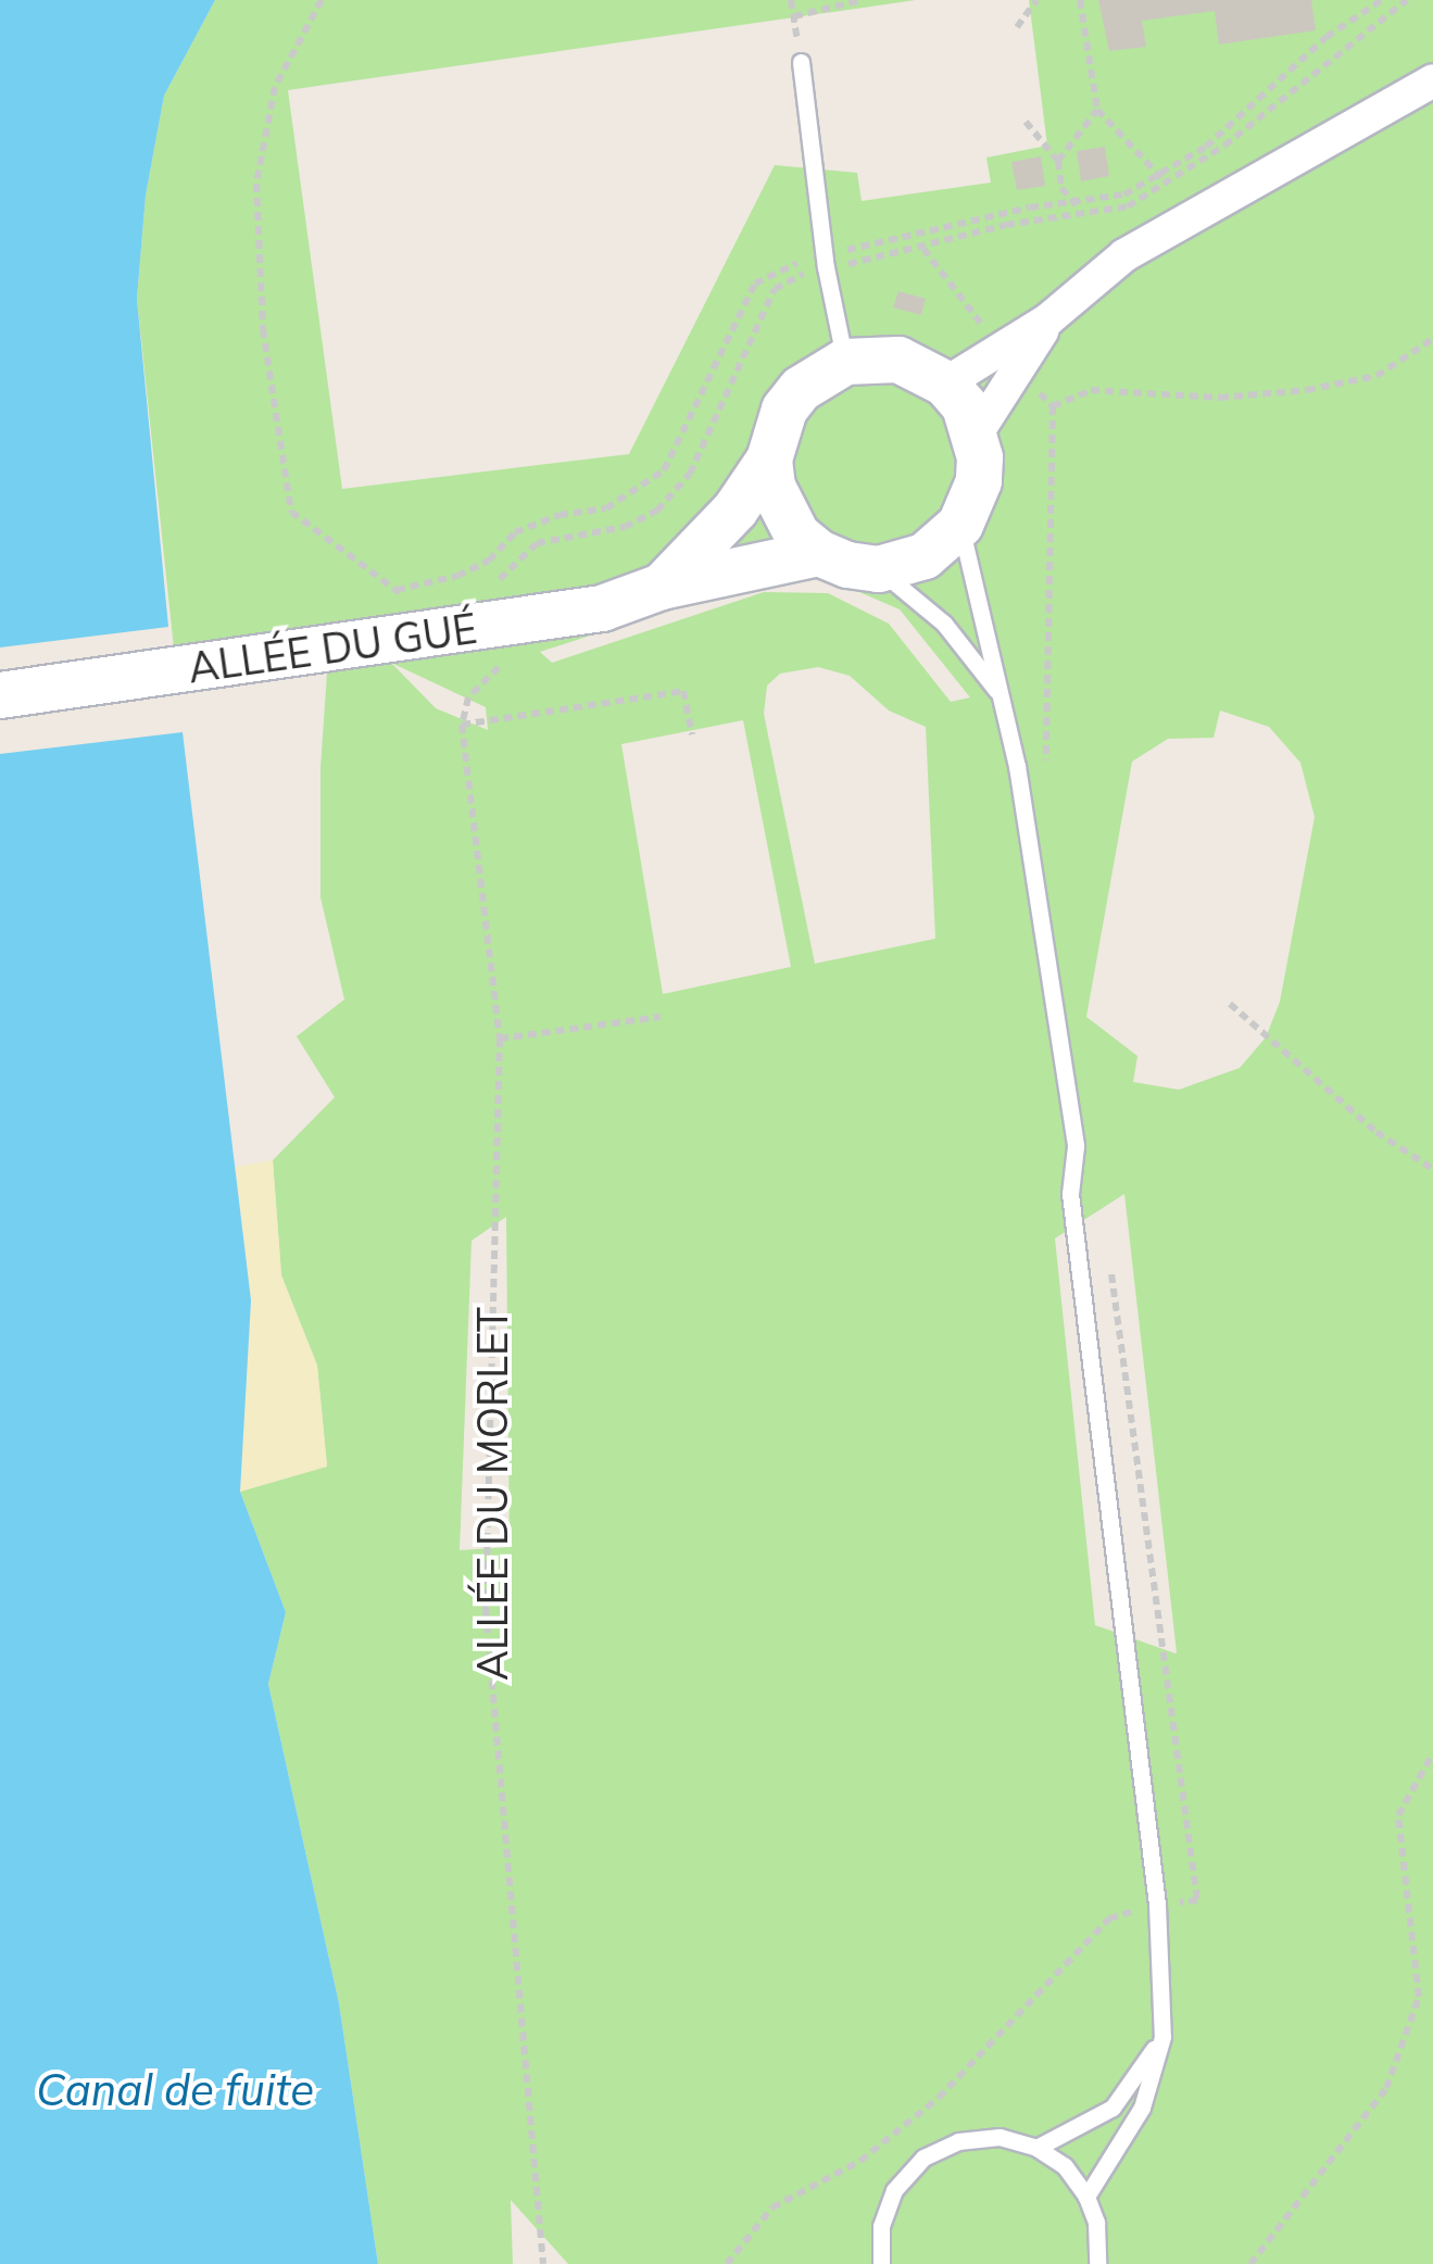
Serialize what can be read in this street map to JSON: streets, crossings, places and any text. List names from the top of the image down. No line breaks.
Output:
{"streets":{"street":["ALLÉE DU GUÉ"],"path":["ALLÉE DU MORLET"]},"water":["Canal de fuite"]}
